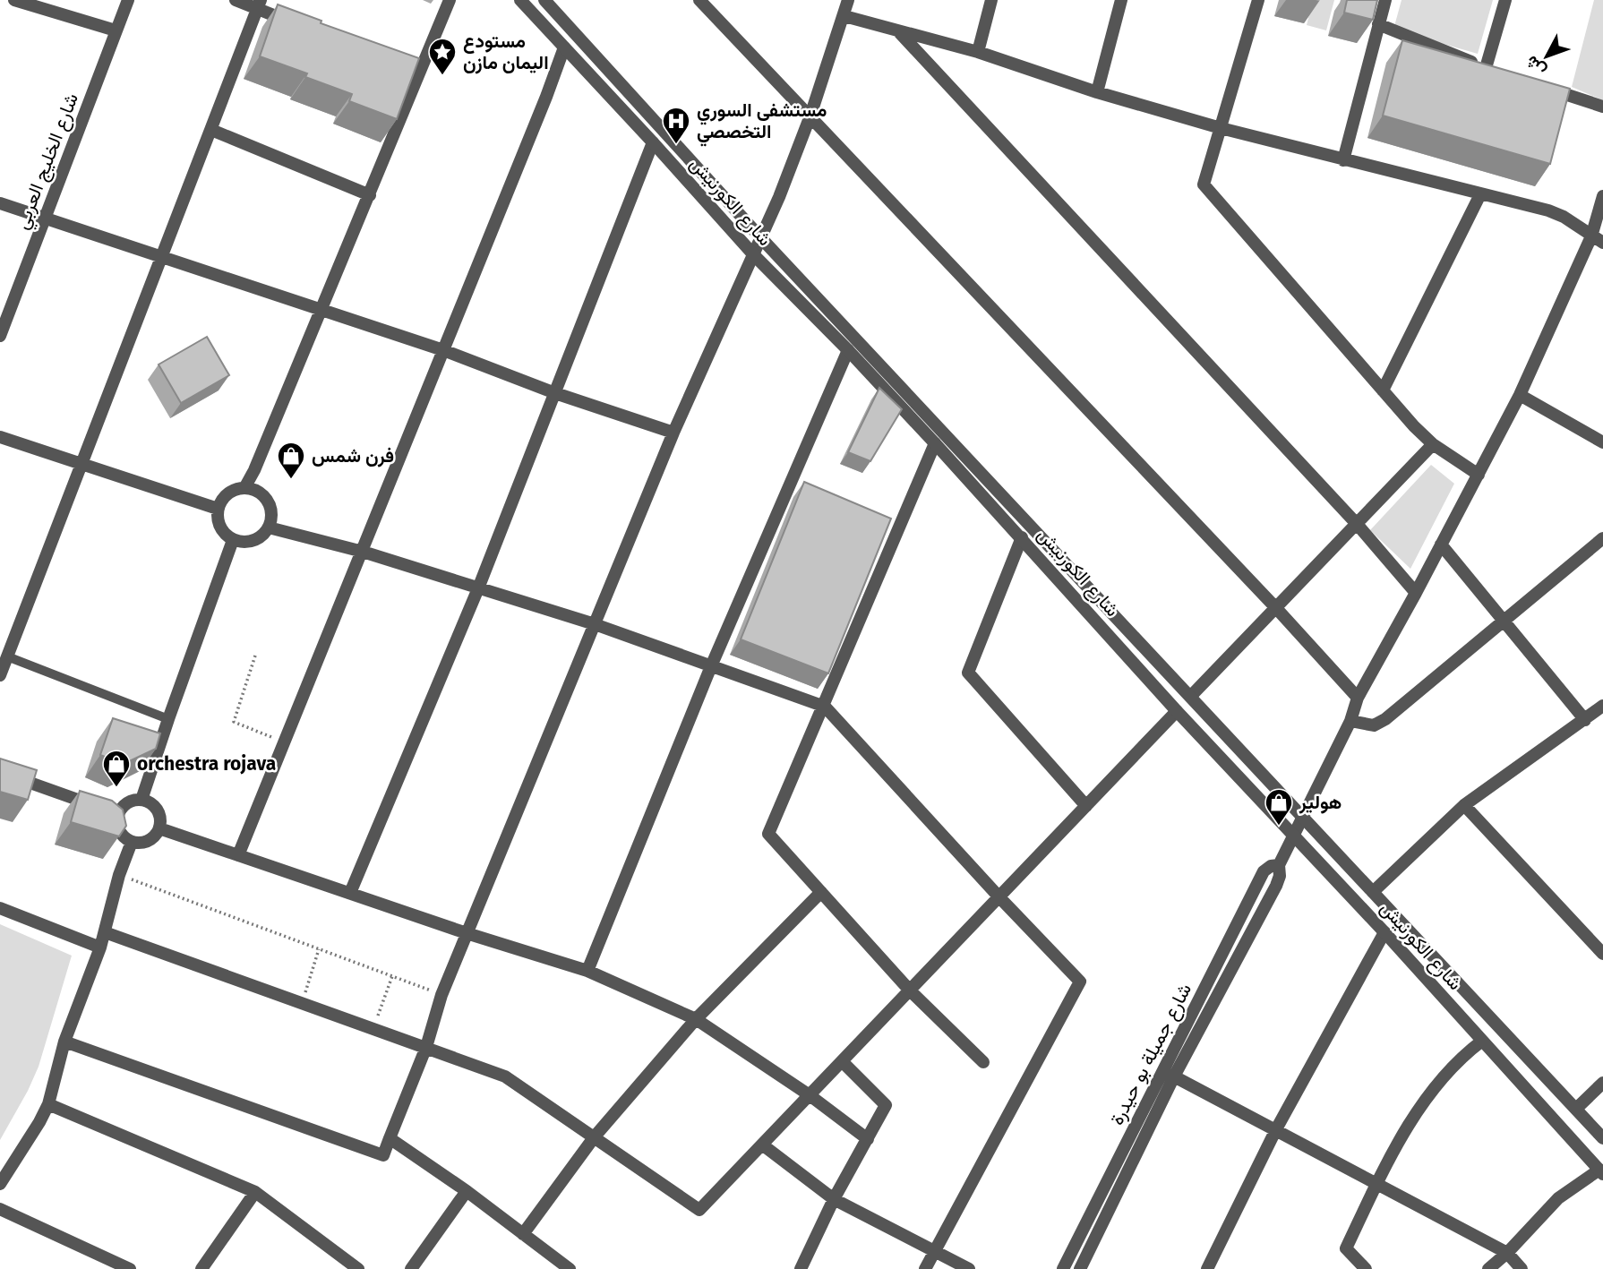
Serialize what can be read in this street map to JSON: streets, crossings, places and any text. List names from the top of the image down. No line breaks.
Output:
{"streets":{"street":["شارع الخليج العربي","شارع الكورنيش","شارع جميلة بو حيدرة"]},"places":{"place":["مستودع اليمان مازن"],"hospital":["مستشفى السوري التخصصي"],"shop":["فرن شمس","orchestra rojava","هولير"]},"north":"bottom left"}
